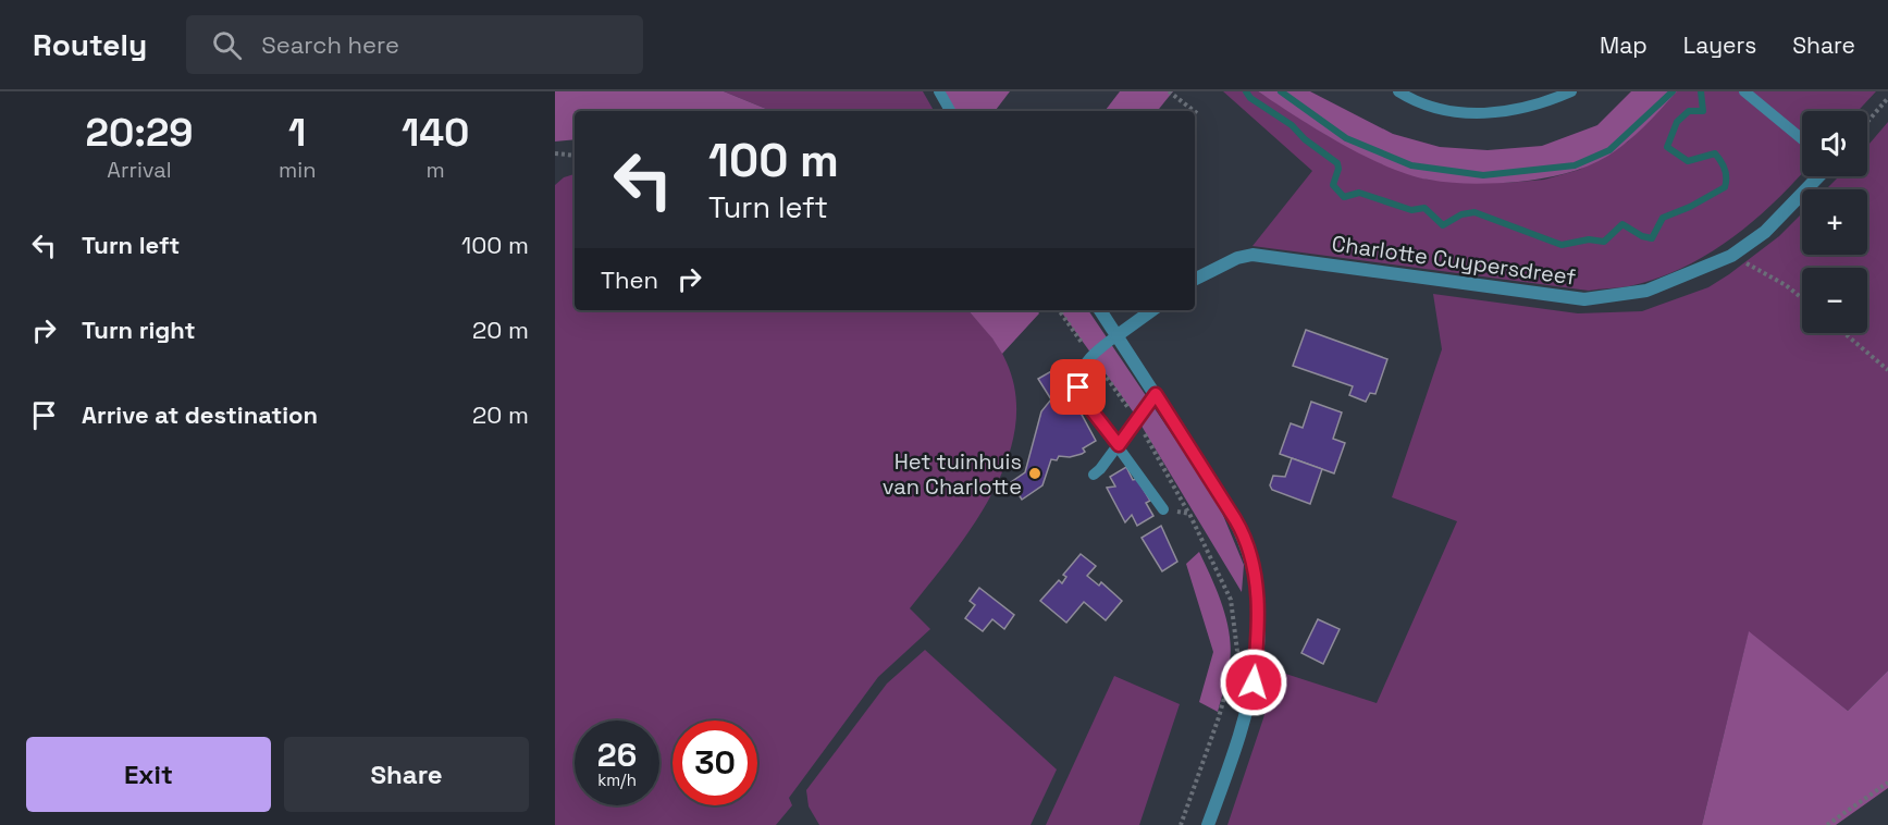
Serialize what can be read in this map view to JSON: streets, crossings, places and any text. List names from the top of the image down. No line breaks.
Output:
{"streets":{"street":["Charlotte Cuypersdreef"]},"places":["Het tuinhuis van Charlotte"],"page":{"header":"Routely","search":"Search here","nav":["Map","Layers","Share"],"eta":["20:29","Arrival","1","min","140","m"],"map_buttons":["+","−"],"turn":["100 m","Turn left"],"list":[{"name":"Turn left","value":"100 m"},{"name":"Turn right","value":"20 m"},{"name":"Arrive at destination","value":"20 m"}],"then":"Then","speed":"26 km/h","limit":"30","buttons":["Exit","Share"]}}
